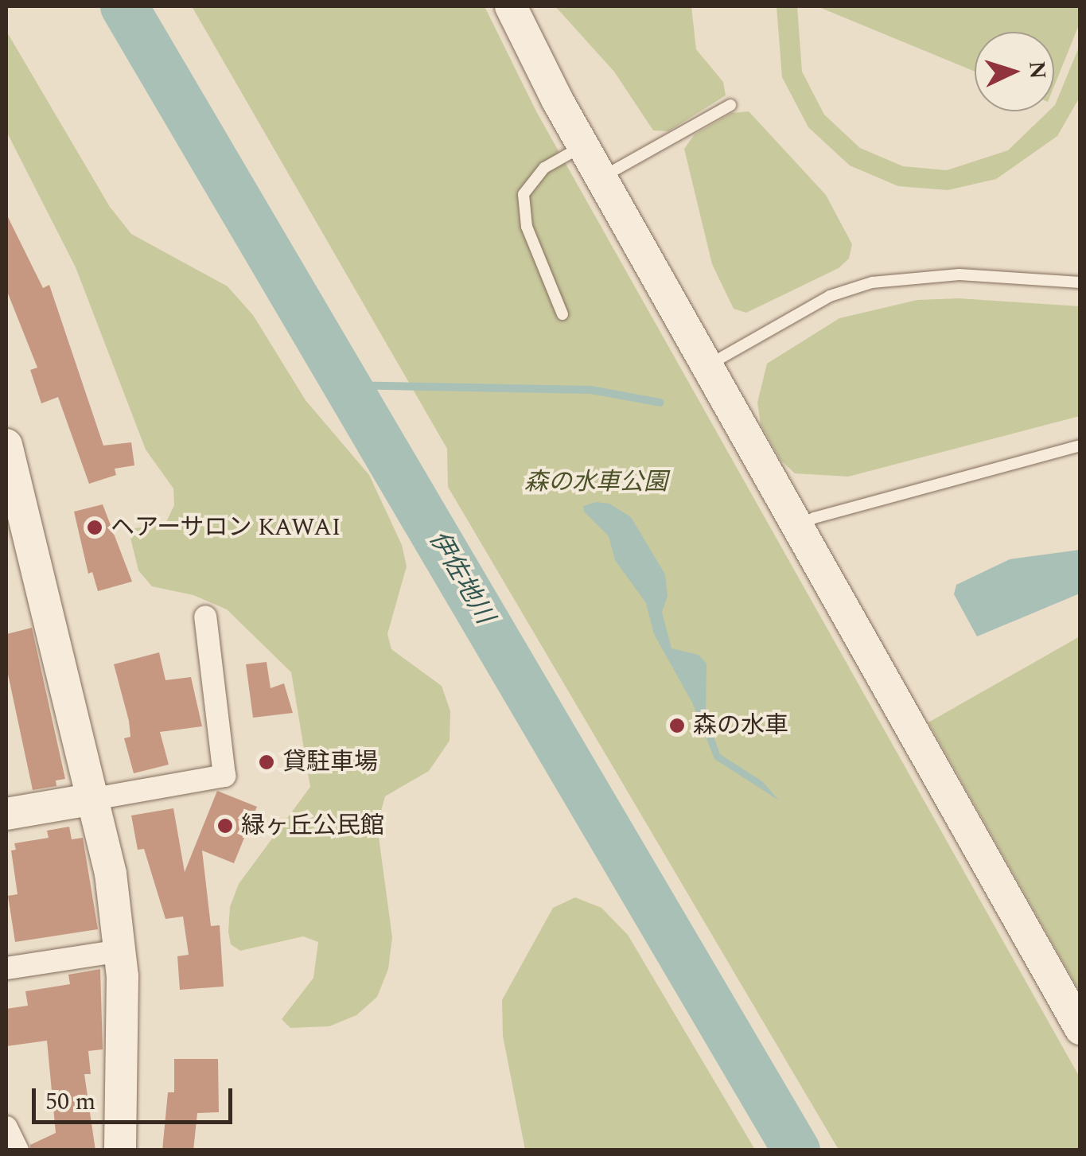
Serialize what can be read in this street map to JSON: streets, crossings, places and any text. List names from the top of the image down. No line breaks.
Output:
{"water":["伊佐地川"],"parks":["森の水車公園"],"places":["ヘアーサロン KAWAI","森の水車","貸駐車場","緑ヶ丘公民館"],"scale_bar":"50 m","north":"right"}
